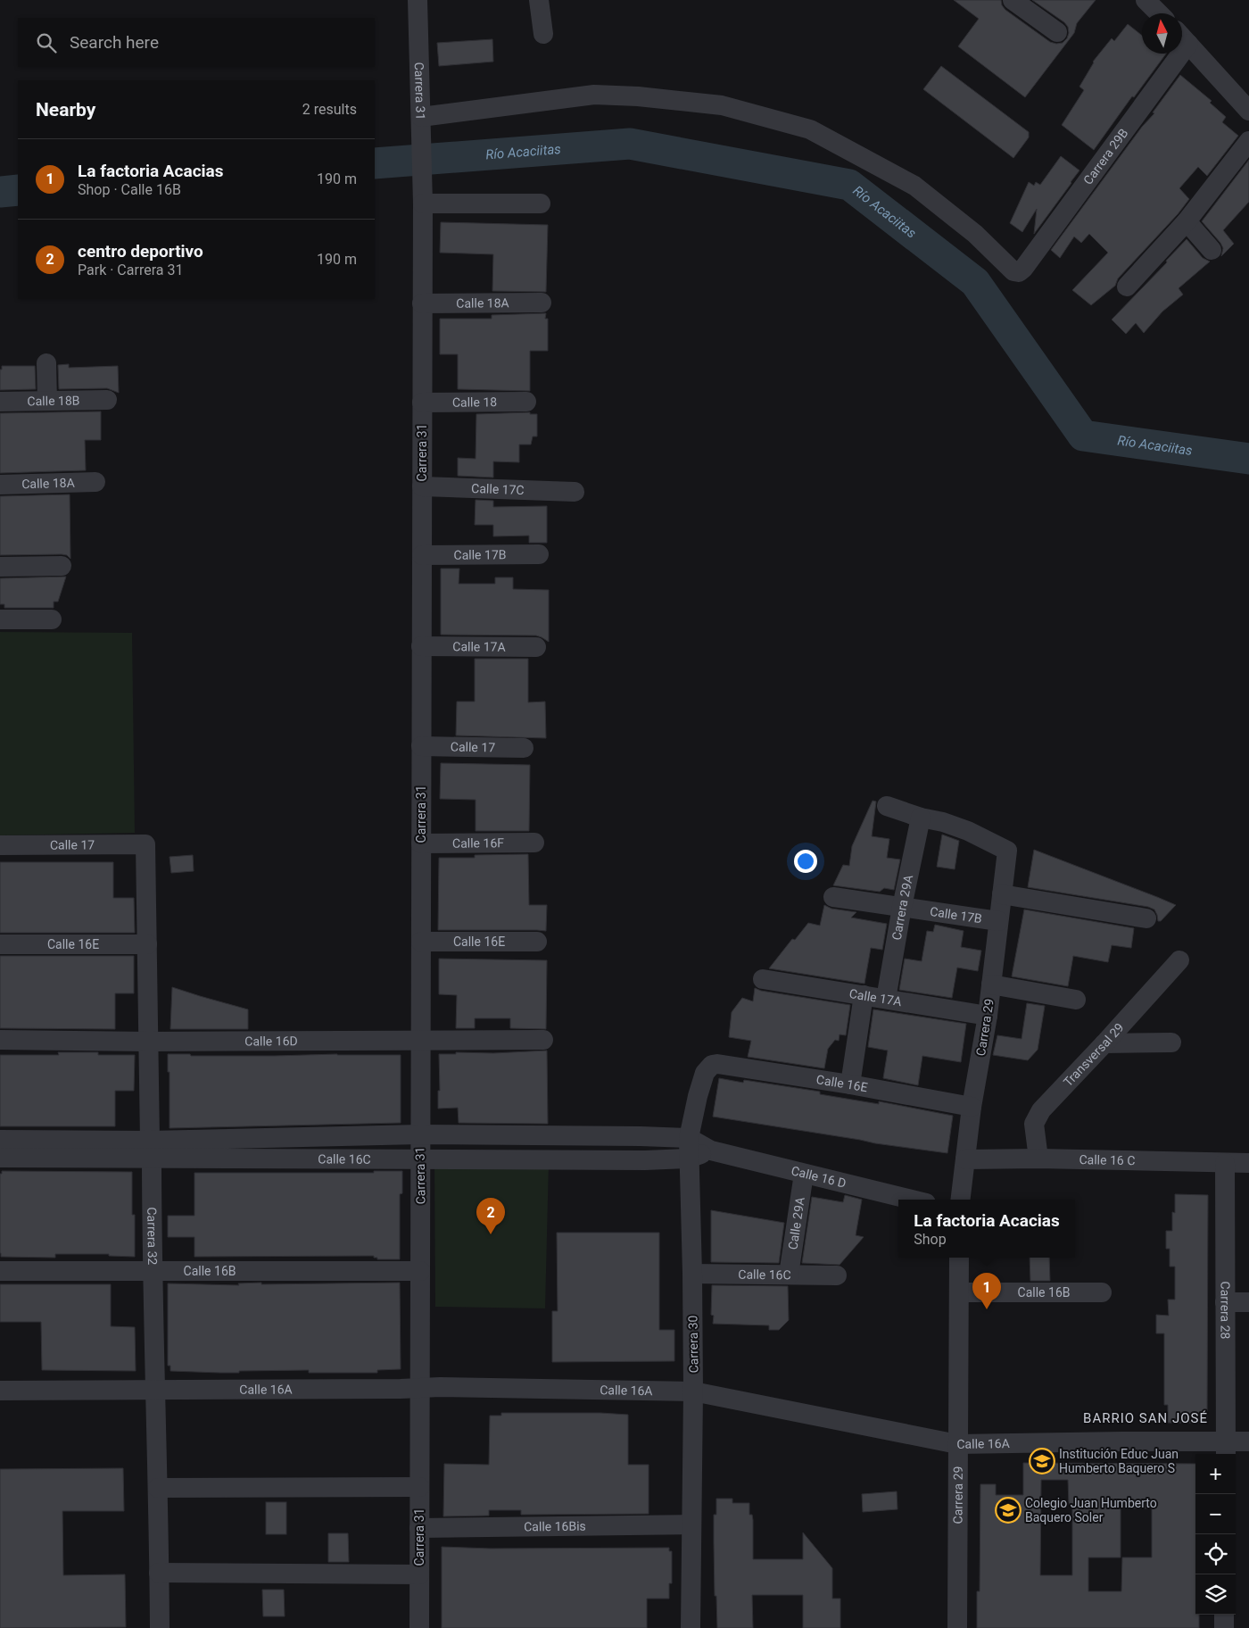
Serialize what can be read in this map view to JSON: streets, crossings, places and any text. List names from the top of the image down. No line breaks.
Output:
{"streets":{"street":["Carrera 31","Carrera 29B","Calle 18A","Calle 18B","Calle 18","Calle 17C","Calle 17B","Calle 17A","Calle 17","Calle 16F","Carrera 29A","Calle 16E","Carrera 29","Calle 16D","Transversal 29","Calle 16C","Calle 16 C","Calle 16 D","Calle 29A","Carrera 32","Calle 16B","Carrera 28","Carrera 30","Calle 16A","Calle 16Bis"]},"crossings":[["Carrera 31","Carrera 29B"],["Carrera 31","Calle 18A"],["Carrera 31","Calle 18"],["Carrera 31","Calle 17C"],["Carrera 31","Calle 17B"],["Carrera 31","Calle 17A"],["Carrera 31","Calle 17"],["Carrera 31","Calle 16F"],["Carrera 31","Calle 16E"],["Carrera 31","Calle 16D"],["Carrera 31","Calle 16C"],["Carrera 31","Calle 16B"],["Carrera 31","Calle 16A"],["Carrera 31","Calle 16Bis"],["Calle 17B","Carrera 29A"],["Calle 17B","Carrera 29"],["Calle 17A","Carrera 29A"],["Calle 17A","Carrera 29"],["Calle 17","Carrera 32"],["Carrera 29A","Carrera 29"],["Calle 16E","Carrera 29"],["Calle 16E","Carrera 32"],["Calle 16E","Carrera 30"],["Carrera 29","Calle 16 C"],["Carrera 29","Calle 16B"],["Carrera 29","Calle 16A"],["Calle 16D","Carrera 32"],["Transversal 29","Calle 16 C"],["Calle 16C","Calle 16 D"],["Calle 16C","Calle 29A"],["Calle 16C","Carrera 32"],["Calle 16C","Carrera 30"],["Calle 16 C","Carrera 28"],["Calle 16 D","Calle 29A"],["Calle 16 D","Carrera 30"],["Carrera 32","Calle 16B"],["Carrera 32","Calle 16A"],["Carrera 28","Calle 16A"],["Carrera 30","Calle 16A"],["Carrera 30","Calle 16Bis"]],"districts":["BARRIO SAN JOSÉ"],"water":["Río Acaciitas"],"places":{"school or university":["Institución Educ Juan Humberto Baquero S","Colegio Juan Humberto Baquero Soler"]},"north":"top","page":{"search":"Search here","heading":["Nearby","2 results"],"list":[{"mark":"1","name":"La factoria Acacias","note":"Shop · Calle 16B","value":"190 m"},{"mark":"2","name":"centro deportivo","note":"Park · Carrera 31","value":"190 m"}],"pins":["2","1"],"popup":["La factoria Acacias","Shop"],"map_buttons":["+","−"]}}
